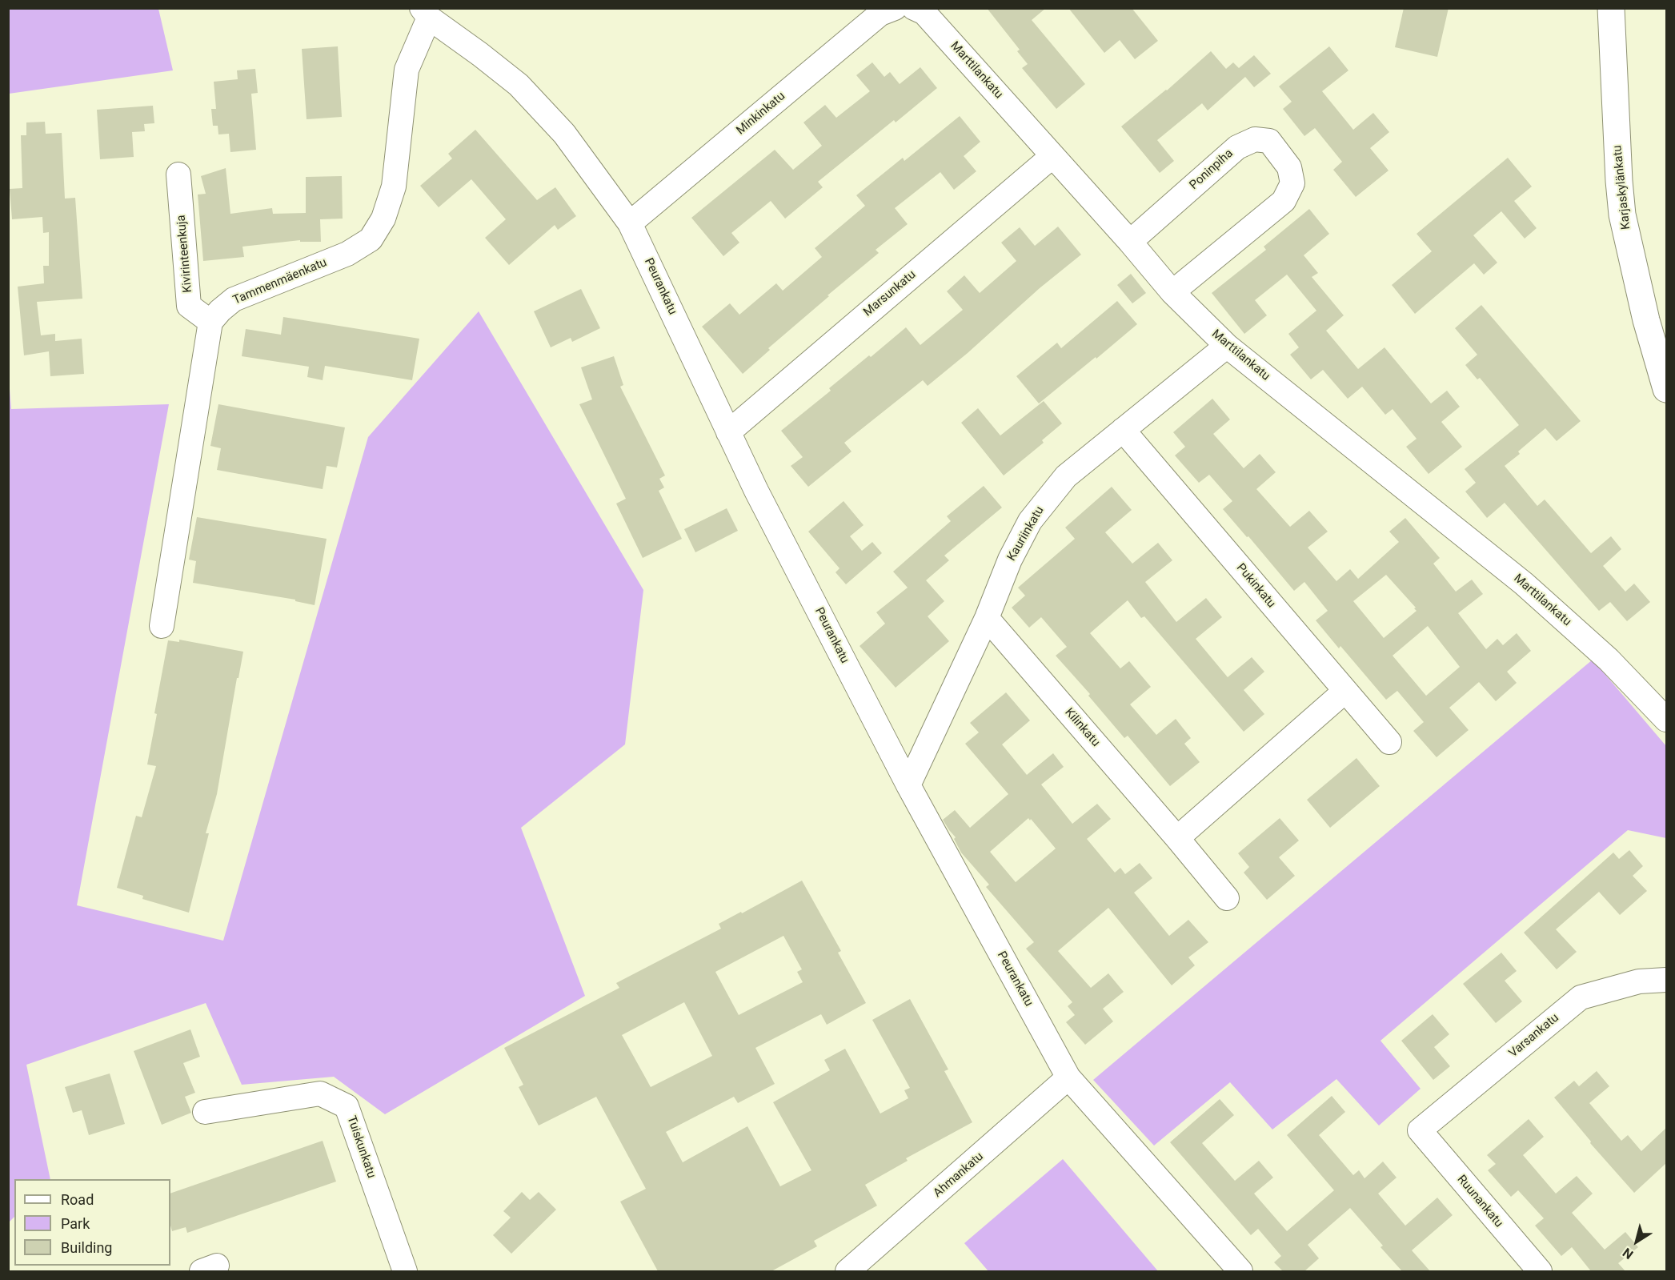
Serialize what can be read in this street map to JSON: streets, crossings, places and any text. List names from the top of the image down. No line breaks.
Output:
{"streets":{"street":["Marttilankatu","Minkinkatu","Poninpiha","Karjaskylänkatu","Kivirinteenkuja","Tammenmäenkatu","Peurankatu","Marsunkatu","Kauriinkatu","Pukinkatu","Kilinkatu","Varsankatu","Tuiskunkatu","Ahmankatu","Ruunankatu"]},"crossings":[["Marttilankatu","Poninpiha"],["Marttilankatu","Marsunkatu"],["Marttilankatu","Kauriinkatu"],["Minkinkatu","Peurankatu"],["Kivirinteenkuja","Tammenmäenkatu"],["Tammenmäenkatu","Peurankatu"],["Peurankatu","Marsunkatu"],["Peurankatu","Kauriinkatu"],["Peurankatu","Ahmankatu"],["Kauriinkatu","Pukinkatu"],["Kauriinkatu","Kilinkatu"],["Varsankatu","Ruunankatu"]],"legend":["Road","Park","Building"],"north":"bottom left"}
